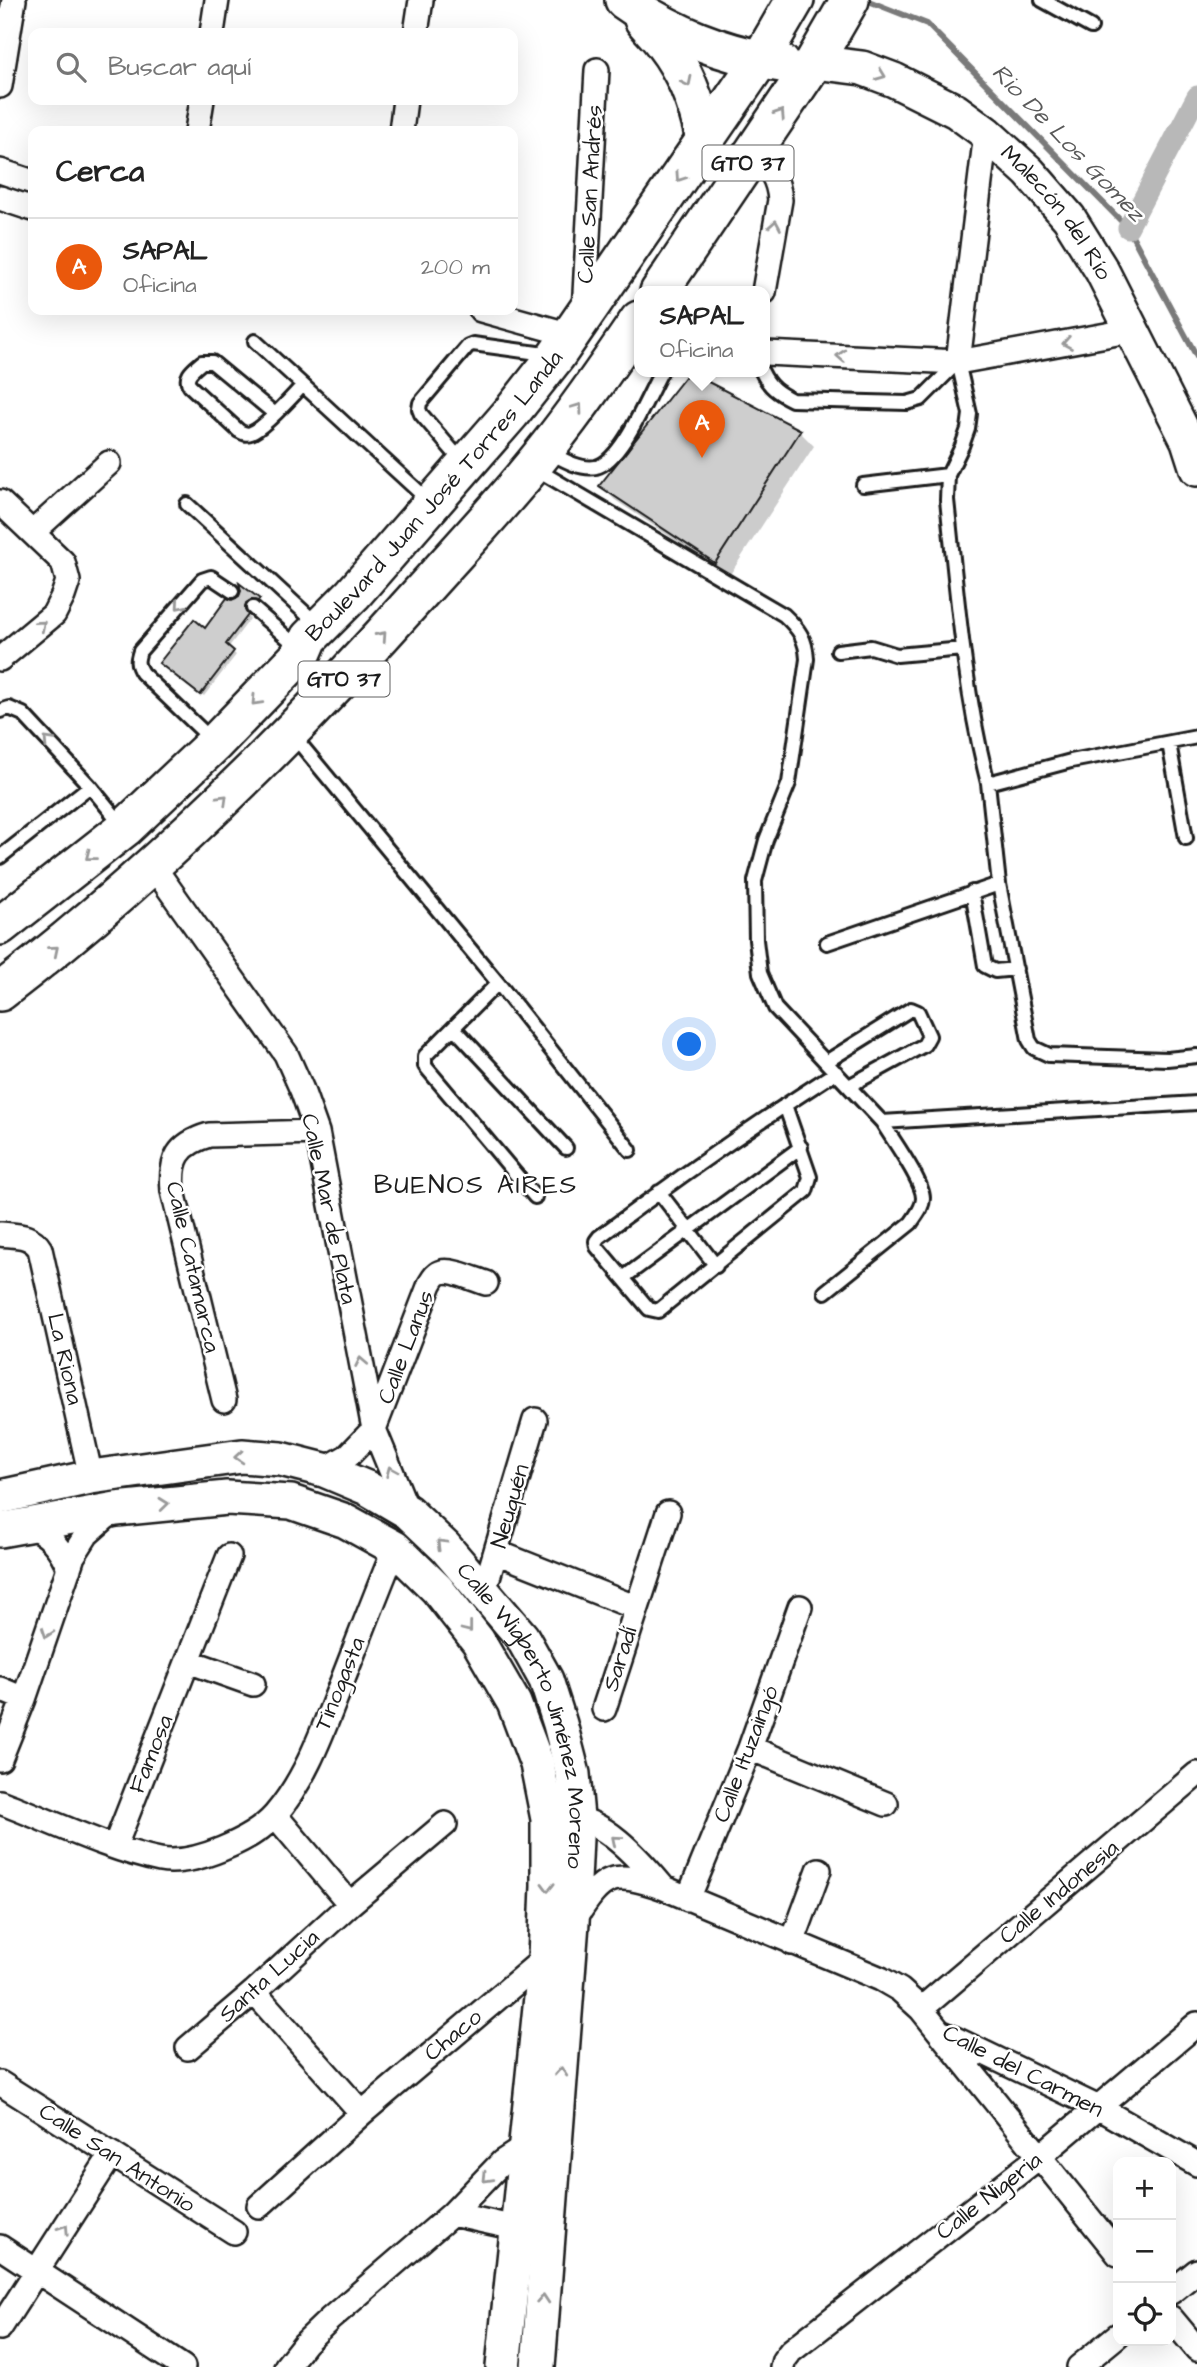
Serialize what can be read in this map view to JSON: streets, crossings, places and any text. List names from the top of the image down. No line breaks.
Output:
{"streets":{"main road":["GTO 37","Boulevard Juan José Torres Landa"],"street":["Calle San Andrés","Malecón del Río","Calle Mar de Plata","Calle Catamarca","Calle Lanus","La Riona","Neuquén","Saradí","Tinogasta","Calle Wigberto Jiménez Moreno","Famosa","Calle Ituzaingó","Calle Indonesia","Santa Lucia","Chaco","Calle del Carmen","Calle San Antonio","Calle Nigeria"]},"crossings":[["GTO 37","Malecón del Río"],["Calle San Andrés","Boulevard Juan José Torres Landa"],["Boulevard Juan José Torres Landa","Calle Mar de Plata"],["Calle Mar de Plata","Calle Catamarca"],["Calle Mar de Plata","Calle Lanus"],["Calle Mar de Plata","Calle Wigberto Jiménez Moreno"],["La Riona","Calle Wigberto Jiménez Moreno"],["Neuquén","Calle Wigberto Jiménez Moreno"],["Tinogasta","Calle Wigberto Jiménez Moreno"],["Tinogasta","Famosa"],["Calle Wigberto Jiménez Moreno","Chaco"],["Calle Wigberto Jiménez Moreno","Calle del Carmen"],["Calle Ituzaingó","Calle del Carmen"],["Calle Indonesia","Calle del Carmen"],["Calle del Carmen","Calle Nigeria"]],"one_way":["Calle Mar de Plata"],"districts":["BUENOS AIRES"],"water":["Rio De Los Gomez"],"page":{"search":"Buscar aquí","heading":"Cerca","list":[{"mark":"A","name":"SAPAL","note":"Oficina","value":"200 m"}],"popup":["SAPAL","Oficina"],"pins":"A","map_buttons":["+","−"]}}
